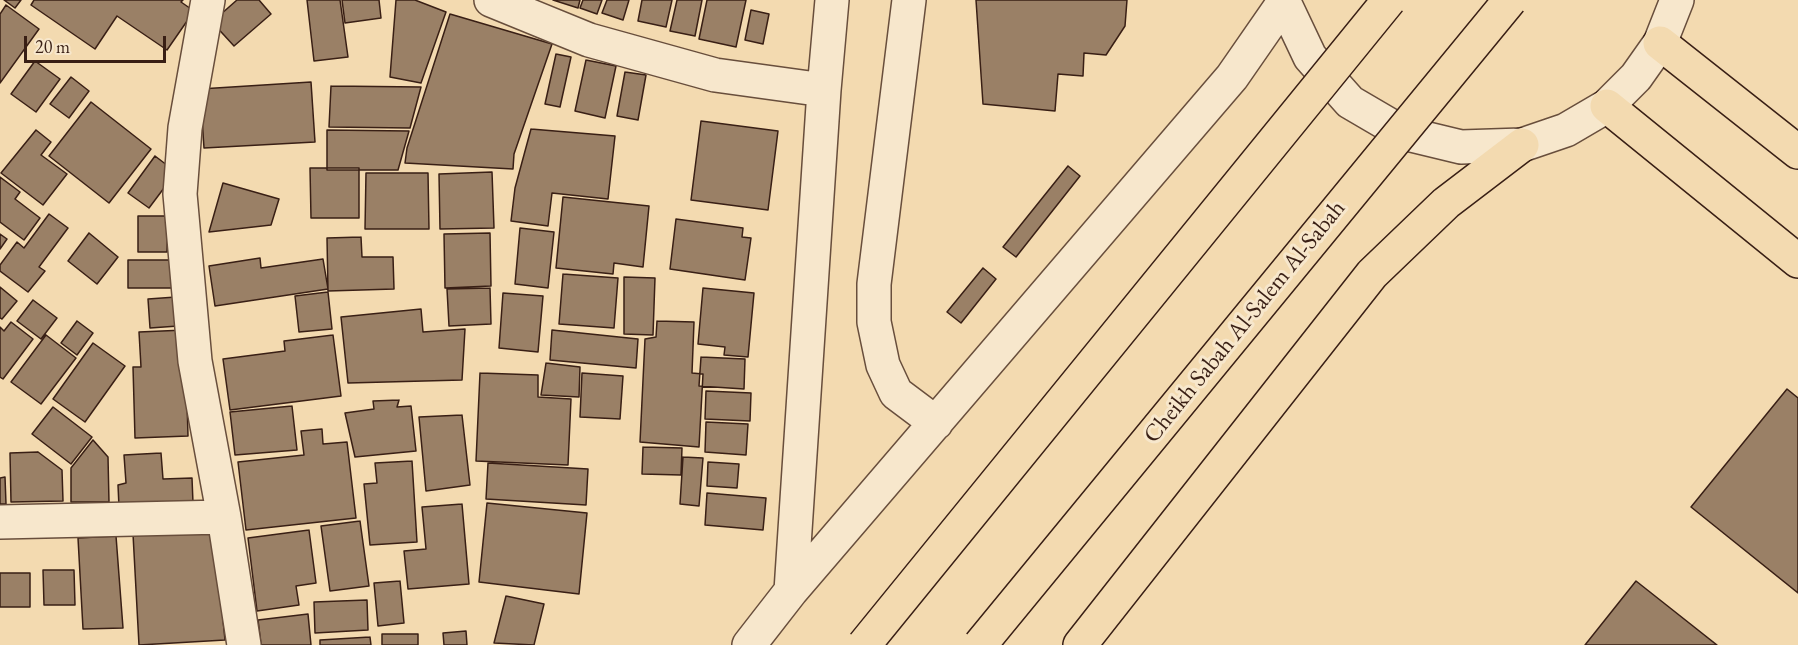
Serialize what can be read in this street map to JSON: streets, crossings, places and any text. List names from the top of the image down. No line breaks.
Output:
{"streets":{"main road":["Cheikh Sabah Al-Salem Al-Sabah"]},"scale_bar":"20 m"}
